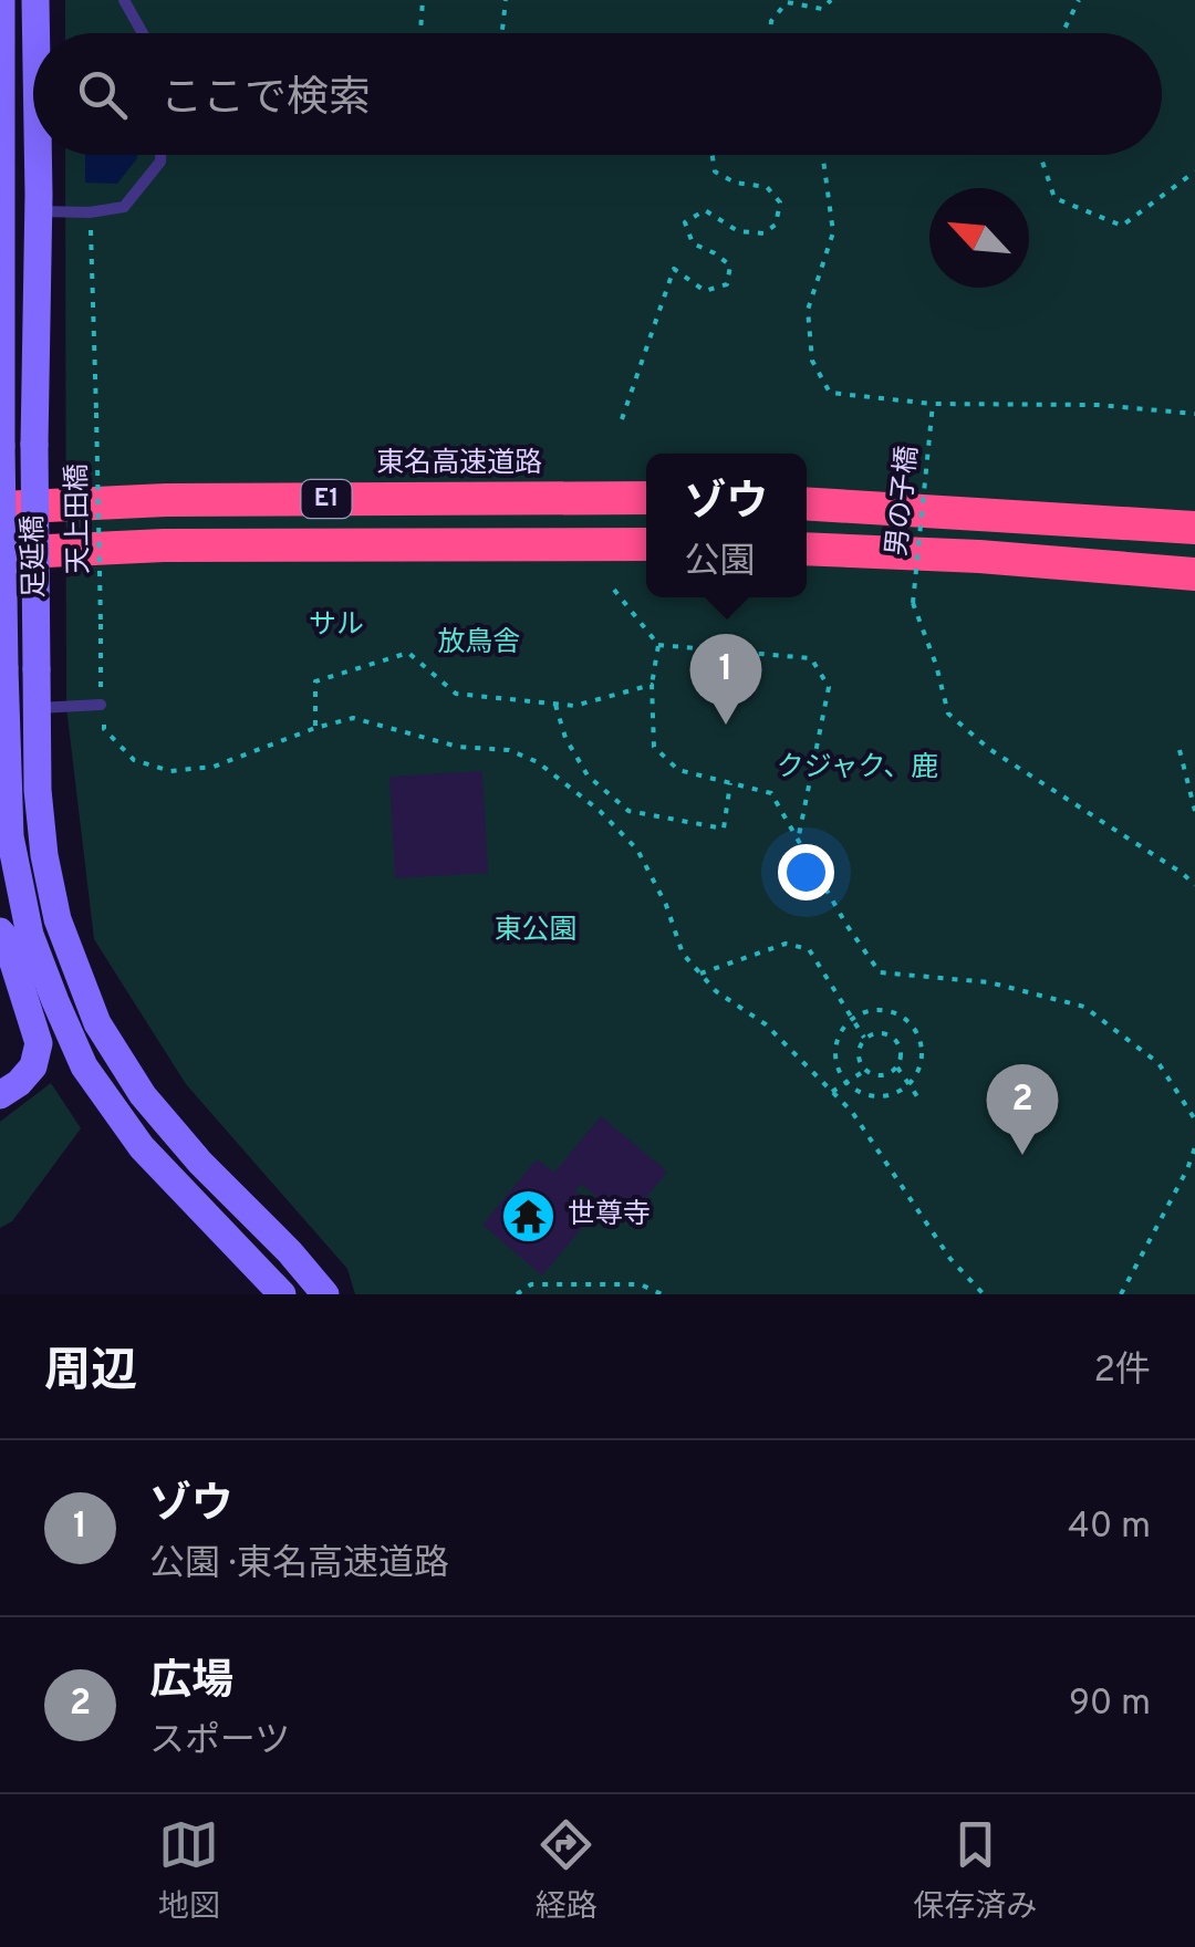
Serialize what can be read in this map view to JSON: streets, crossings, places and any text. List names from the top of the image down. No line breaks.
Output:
{"streets":{"highway":["東名高速道路","E1"],"street":["足延橋"],"path":["男の子橋","天上田橋"]},"parks":["サル","放鳥舎","クジャク、鹿","東公園"],"places":{"temple":["世尊寺"]},"north":"top left","page":{"search":"ここで検索","popup":["ゾウ","公園"],"pins":["1","2"],"heading":["周辺","2件"],"list":[{"mark":"1","name":"ゾウ","note":"公園 · 東名高速道路","value":"40 m"},{"mark":"2","name":"広場","note":"スポーツ","value":"90 m"}],"nav":["地図","経路","保存済み"]}}
